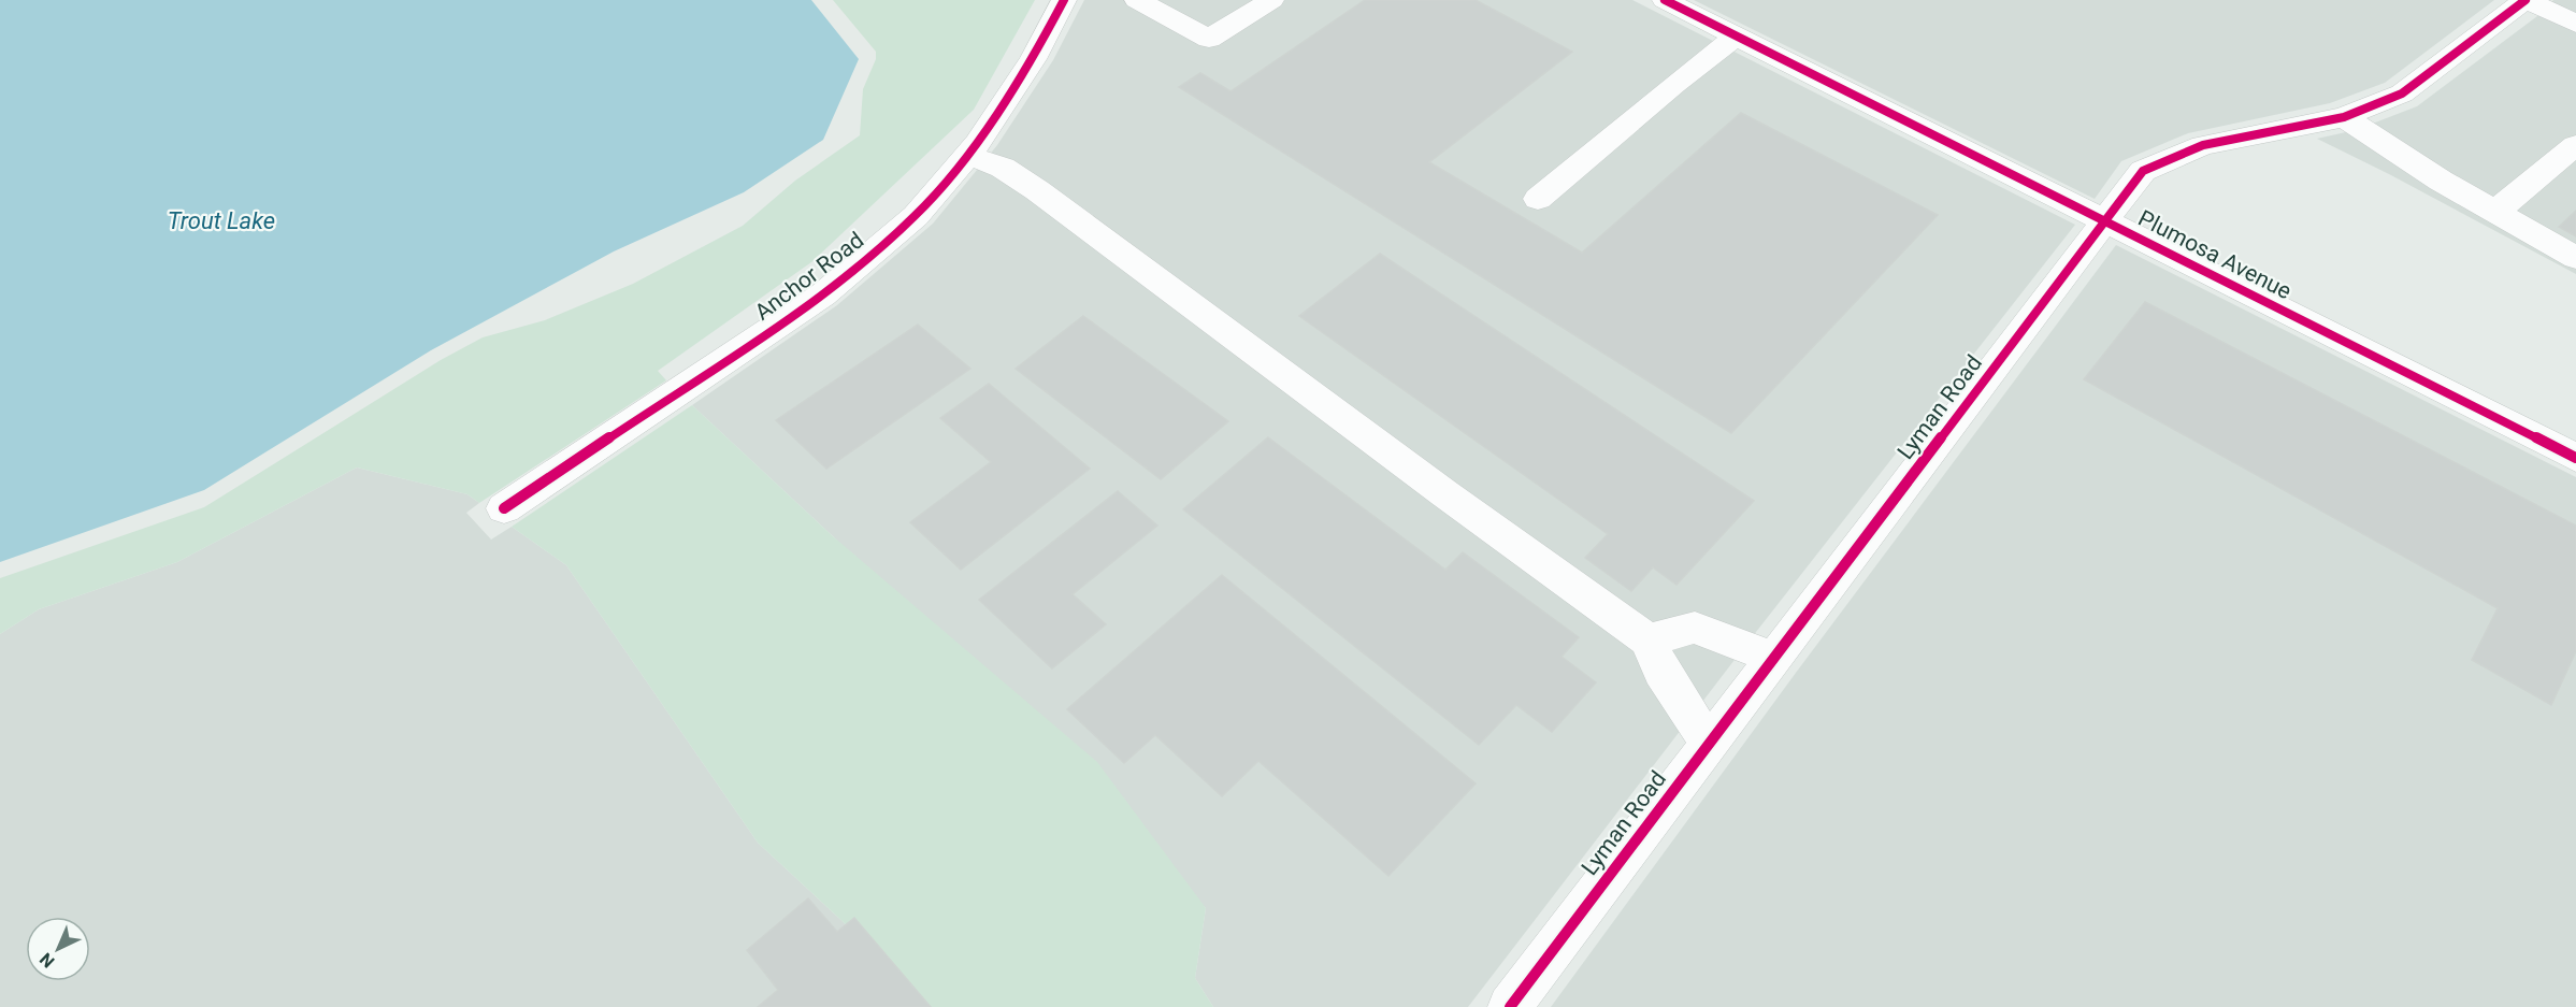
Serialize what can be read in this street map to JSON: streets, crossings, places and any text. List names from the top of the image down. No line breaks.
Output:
{"streets":{"street":["Plumosa Avenue","Anchor Road","Lyman Road"]},"crossings":[["Plumosa Avenue","Lyman Road"]],"water":["Trout Lake"],"north":"bottom left"}
